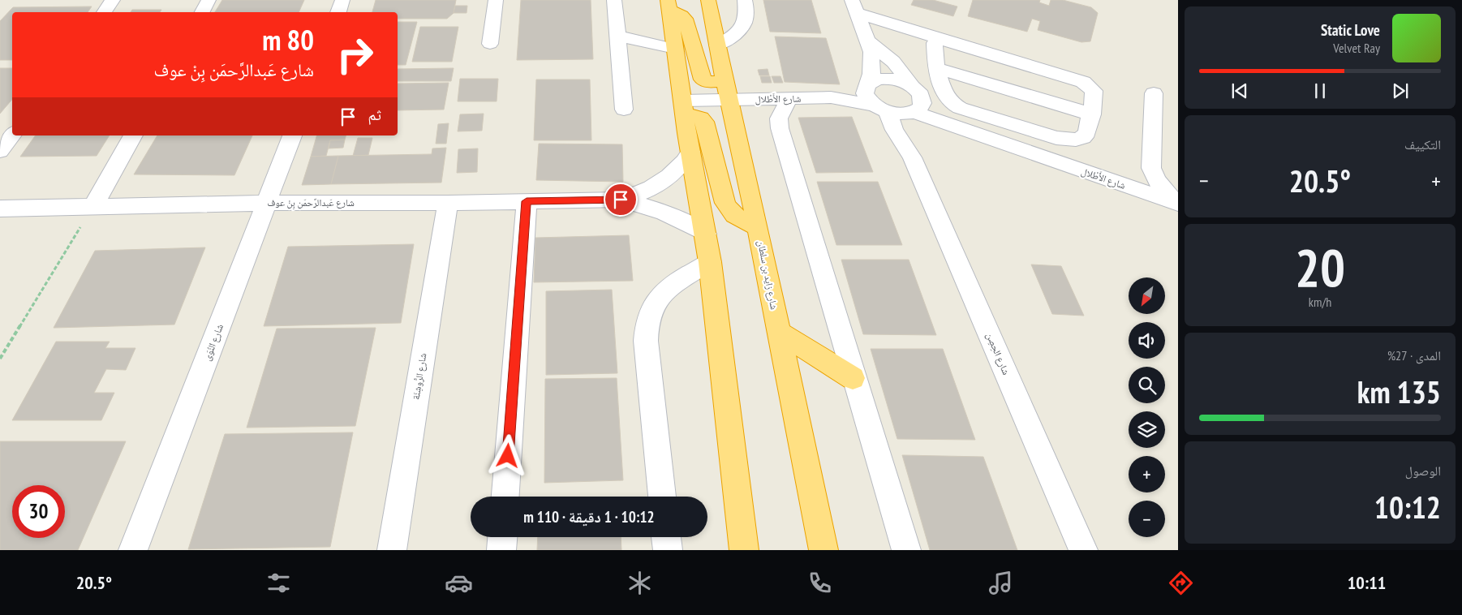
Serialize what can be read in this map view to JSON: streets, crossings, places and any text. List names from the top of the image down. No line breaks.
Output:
{"streets":{"highway":["شارع زايد بن سلطان"],"street":["شارع الأَطْلال","شارع عَبدالرَّحمَن بِنْ عوف","شارع النُوَى","شارع الحِصِن","شارع الرُّوشِنَة"]},"crossings":[["شارع الأَطْلال","شارع زايد بن سلطان"],["شارع الأَطْلال","شارع الحِصِن"],["شارع عَبدالرَّحمَن بِنْ عوف","شارع النُوَى"],["شارع عَبدالرَّحمَن بِنْ عوف","شارع الرُّوشِنَة"]],"north":"bottom left","page":{"turn":["80 m","شارع عَبدالرَّحمَن بِنْ عوف"],"song":["Static Love","Velvet Ray"],"then":"ثم","tile":["التكييف",["20","km/h"],["المدى · 27%","135 km"],["الوصول","10:12"]],"heat":["−","20.5°","+"],"map_buttons":["+","−"],"limit":"30","trip":"10:12 · 1 دقيقة · 110 m","tabs":["10:11","20.5°"]}}
